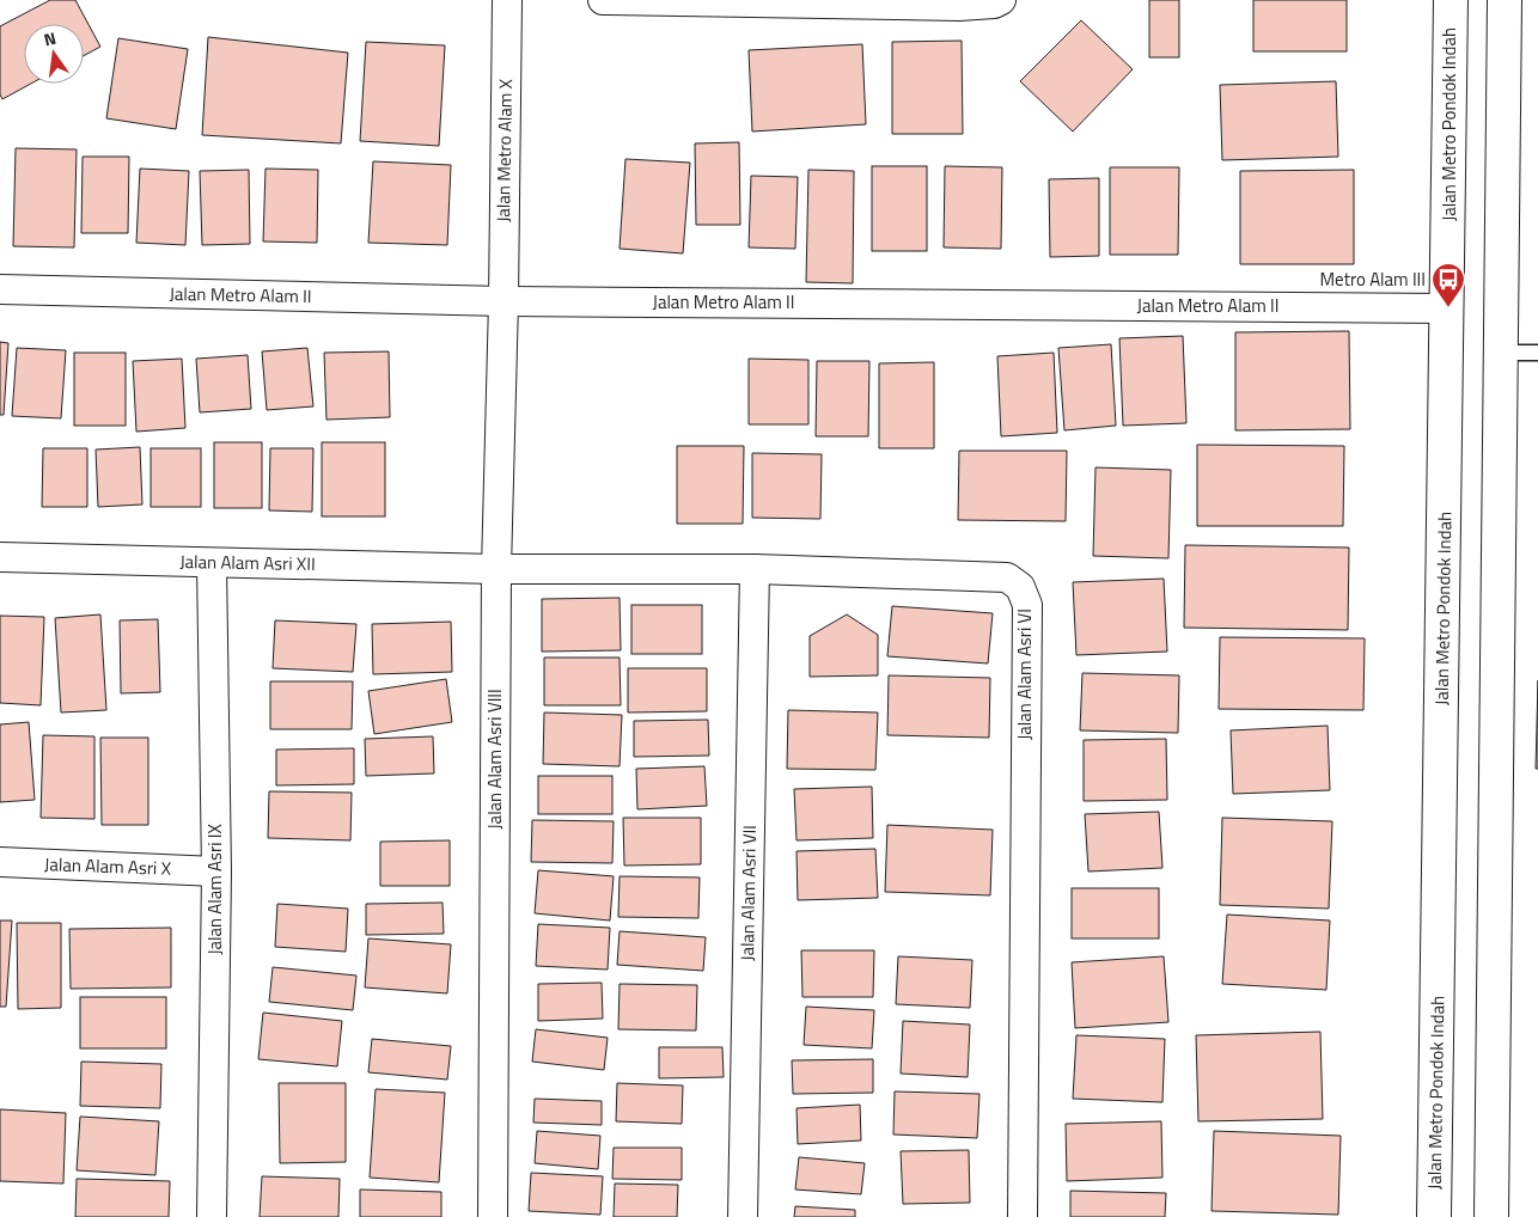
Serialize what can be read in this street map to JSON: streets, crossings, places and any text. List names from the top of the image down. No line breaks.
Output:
{"streets":{"highway":["Jalan Metro Pondok Indah"],"street":["Jalan Metro Alam X","Jalan Metro Alam II","Jalan Alam Asri XII","Jalan Alam Asri VI","Jalan Alam Asri VIII","Jalan Alam Asri X","Jalan Alam Asri IX","Jalan Alam Asri VII"]},"crossings":[["Jalan Metro Pondok Indah","Jalan Metro Alam II"],["Jalan Metro Alam X","Jalan Metro Alam II"],["Jalan Metro Alam X","Jalan Alam Asri VIII"],["Jalan Metro Alam II","Jalan Alam Asri VIII"],["Jalan Alam Asri XII","Jalan Alam Asri VI"],["Jalan Alam Asri XII","Jalan Alam Asri VIII"],["Jalan Alam Asri XII","Jalan Alam Asri IX"],["Jalan Alam Asri VI","Jalan Alam Asri VIII"],["Jalan Alam Asri VI","Jalan Alam Asri VII"],["Jalan Alam Asri X","Jalan Alam Asri IX"]],"places":{"bus stop":["Metro Alam III"]},"north":"top"}
